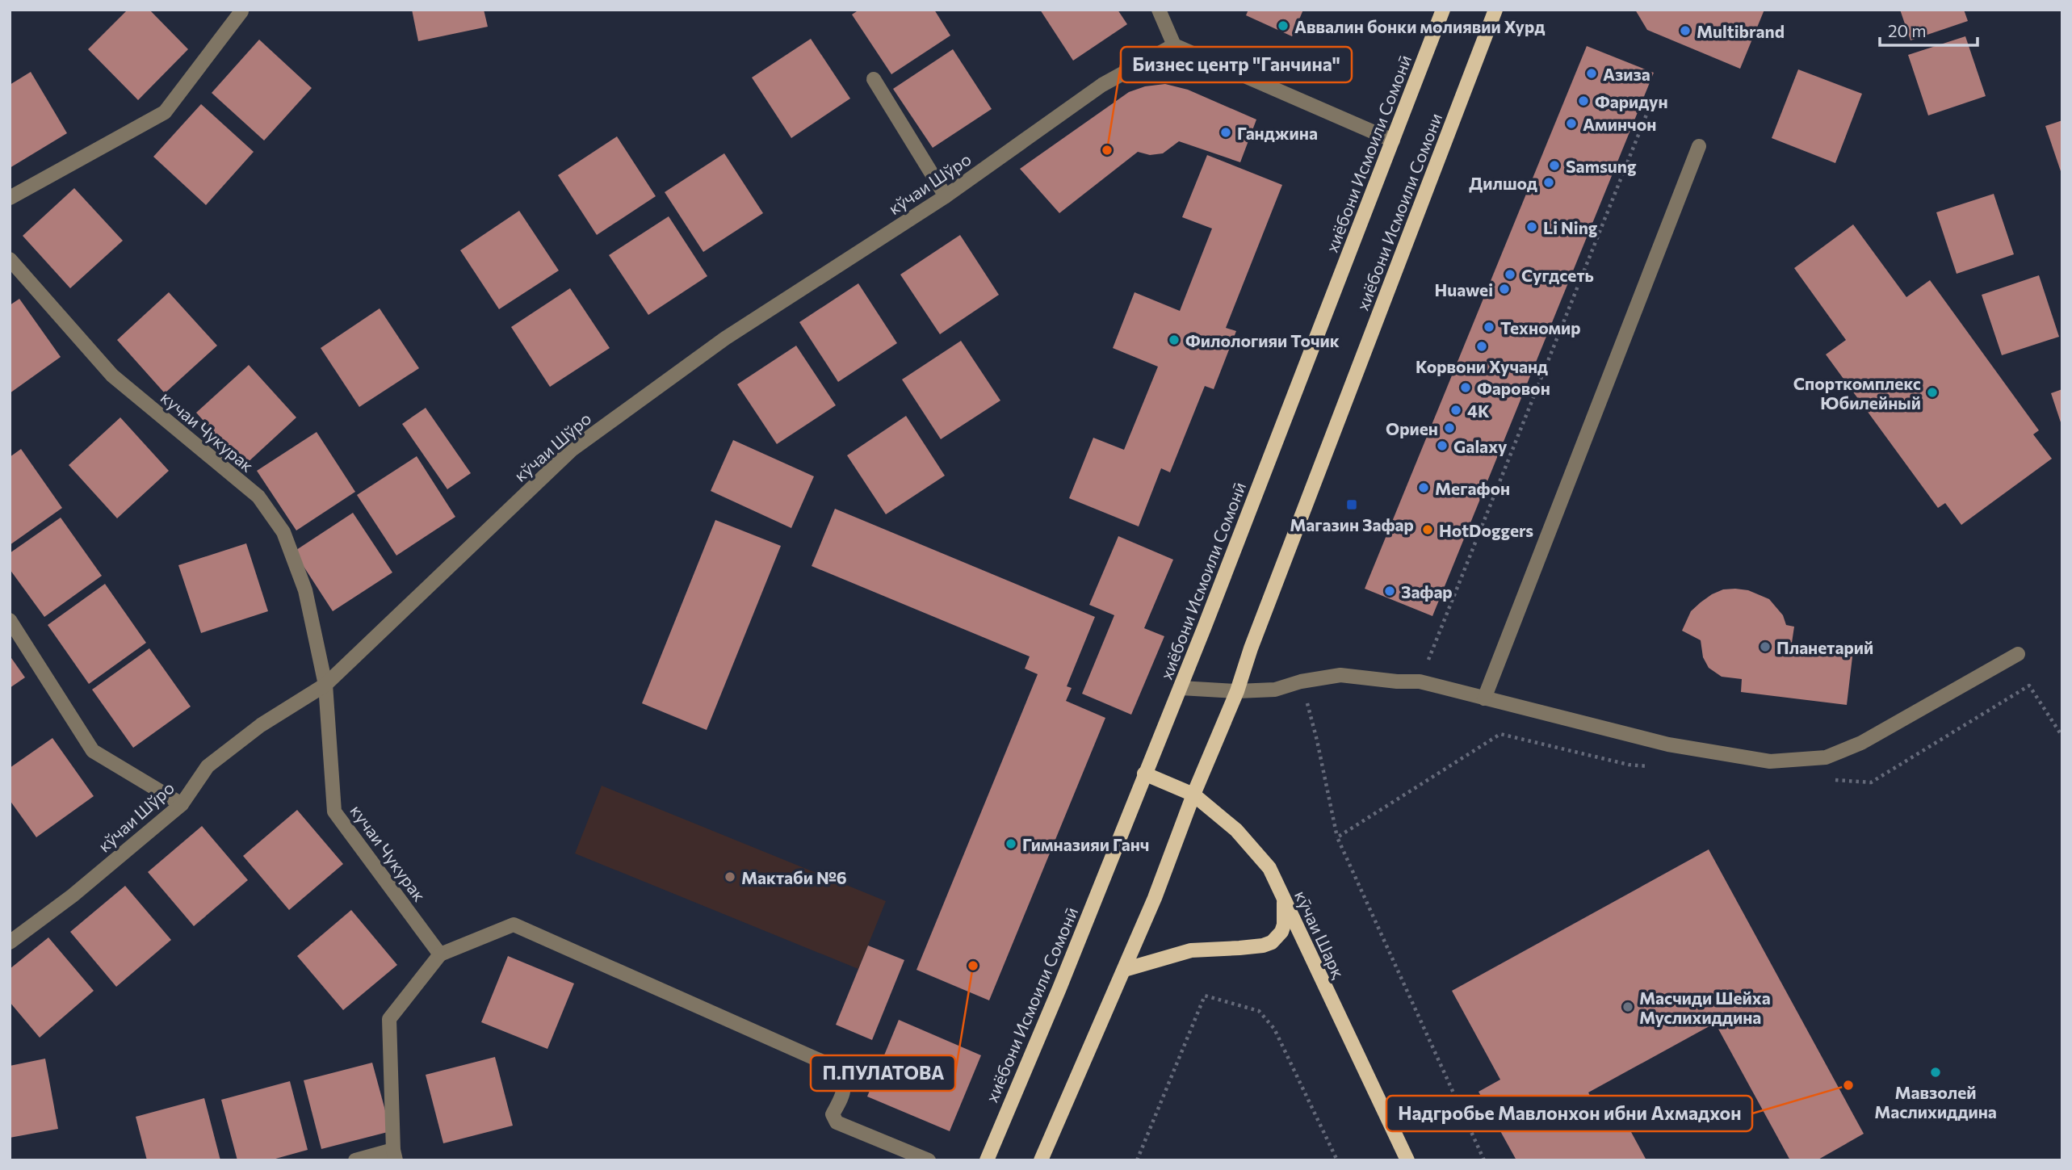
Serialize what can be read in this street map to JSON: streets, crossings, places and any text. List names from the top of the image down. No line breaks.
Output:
{"streets":{"main road":["хиёбони Исмоили Сомонӣ","хиёбони Исмоили Сомони","кӯчаи Шарқ"],"street":["кўчаи Шўро","кучаи Чукурак"]},"crossings":[["хиёбони Исмоили Сомонӣ","кӯчаи Шарқ"],["кўчаи Шўро","кучаи Чукурак"]],"places":{"other":["Аввалин бонки молиявии Хурд","Multibrand","Азиза","Фаридун","Аминчон","Ганджина","Бизнес центр \"Ганчина\"","Samsung","Дилшод","Li Ning","Сугдсеть","Huawei","Техномир","Филологияи Точик","Корвони Хучанд","Фаровон","Спорткомплекс Юбилейный","4К","Ориен","Galaxy","Мегафон","HotDoggers","Зафар","Планетарий","Гимназияи Ганч","Мактаби №6","П.ПУЛАТОВА","Масчиди Шейха Муслихиддина","Мавзолей Маслихиддина","Надгробье Мавлонхон ибни Ахмадхон"],"transit":["Магазин Зафар"]},"scale_bar":"20 m"}
